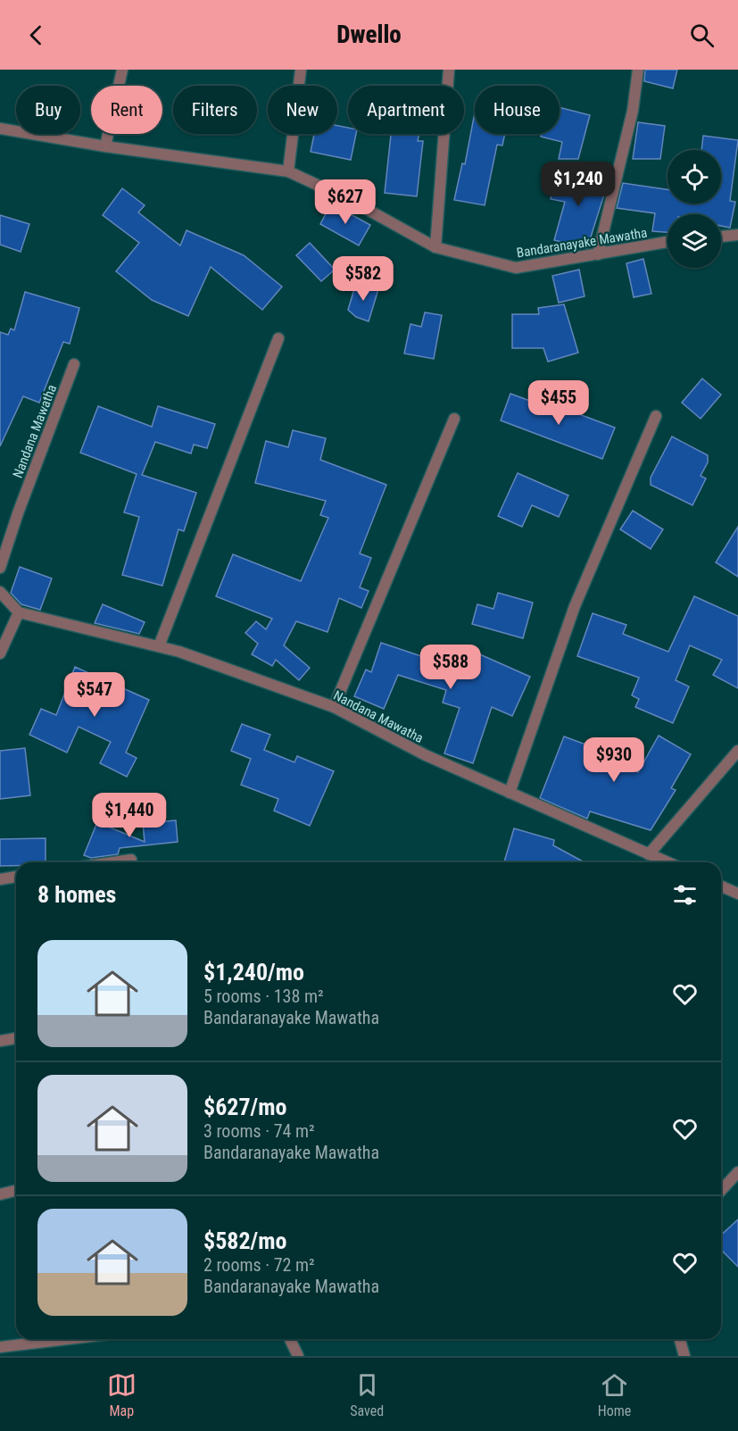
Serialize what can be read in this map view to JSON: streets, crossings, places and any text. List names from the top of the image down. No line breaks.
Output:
{"streets":{"street":["Bandaranayake Mawatha","Nandana Mawatha"]},"page":{"header":"Dwello","chip":["Buy","Rent","Filters","New","Apartment","House"],"price":["$1,240","$627","$582","$455","$588","$547","$930","$1,440"],"heading":"8 homes","list":[{"name":"$1,240/mo","note":"5 rooms · 138 m² · Bandaranayake Mawatha"},{"name":"$627/mo","note":"3 rooms · 74 m² · Bandaranayake Mawatha"},{"name":"$582/mo","note":"2 rooms · 72 m² · Bandaranayake Mawatha"}],"tabs":["Map","Saved","Home"]}}
